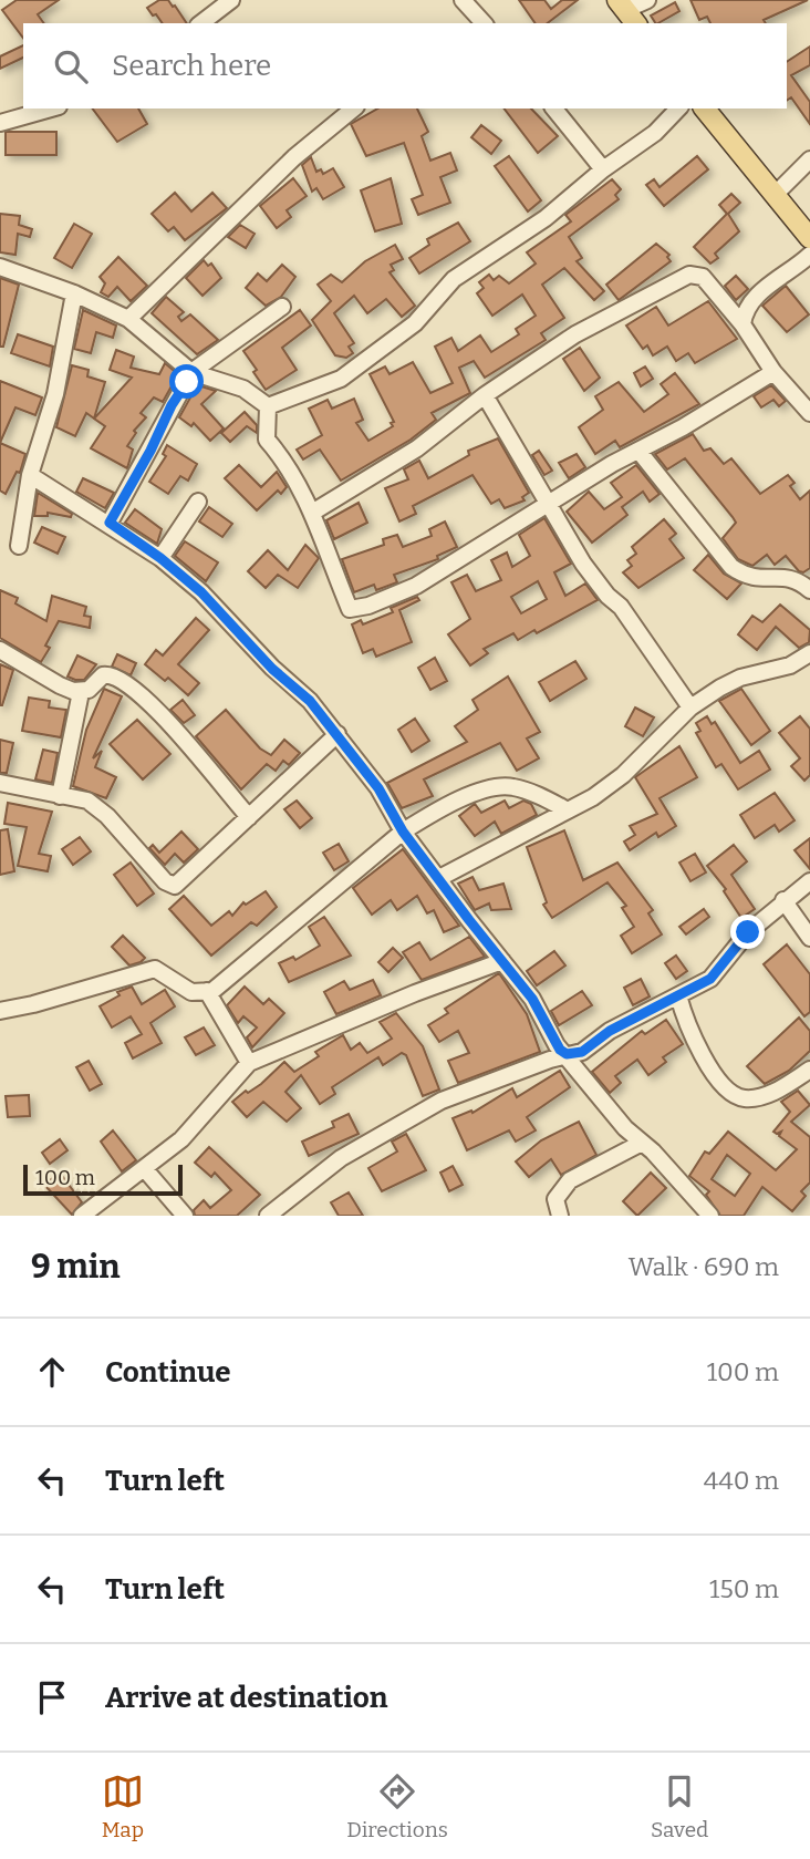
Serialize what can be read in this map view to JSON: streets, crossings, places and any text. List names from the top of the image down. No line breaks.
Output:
{"scale_bar":"100 m","page":{"search":"Search here","scale":"100 m","heading":["9 min","Walk · 690 m"],"list":[["Continue","100 m"],["Turn left","440 m"],["Turn left","150 m"],"Arrive at destination"],"nav":["Map","Directions","Saved"]}}
